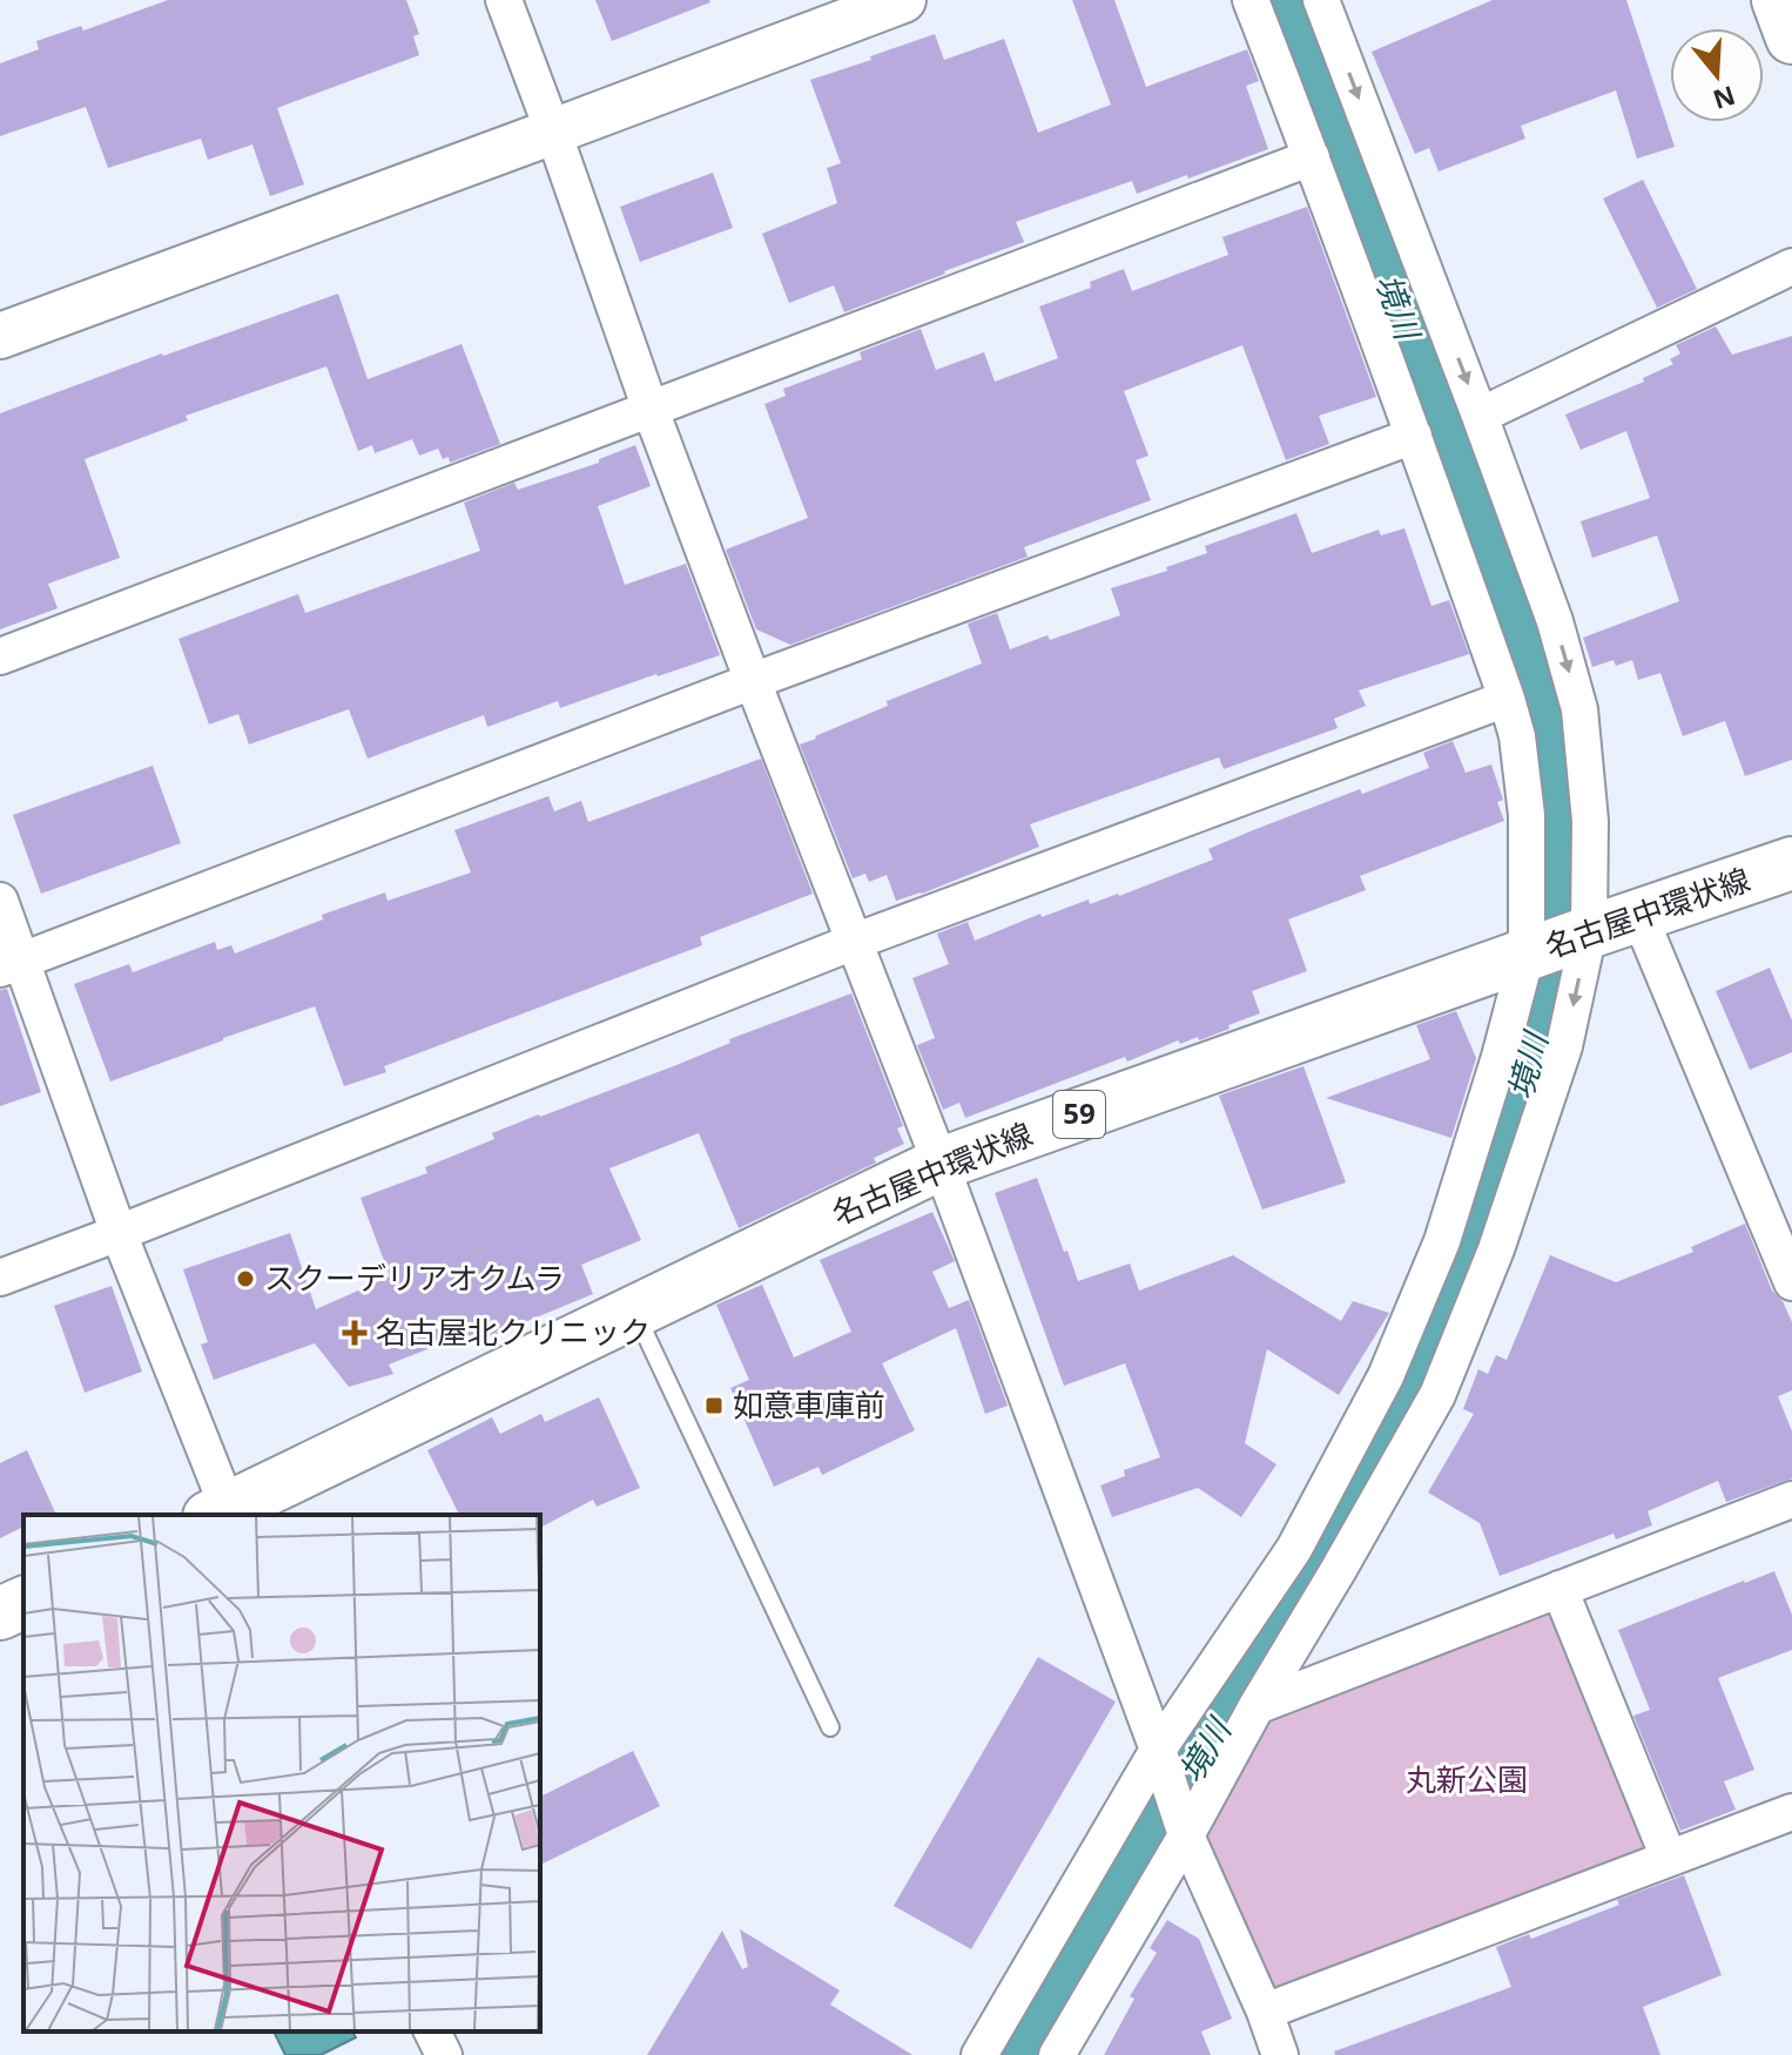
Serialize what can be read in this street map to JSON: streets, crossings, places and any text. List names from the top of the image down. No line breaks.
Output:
{"streets":{"main road":["名古屋中環状線","59"]},"water":["境川"],"parks":["丸新公園"],"places":{"other":["スクーデリアオクムラ"],"health":["名古屋北クリニック"],"transit":["如意車庫前"]},"north":"bottom"}
